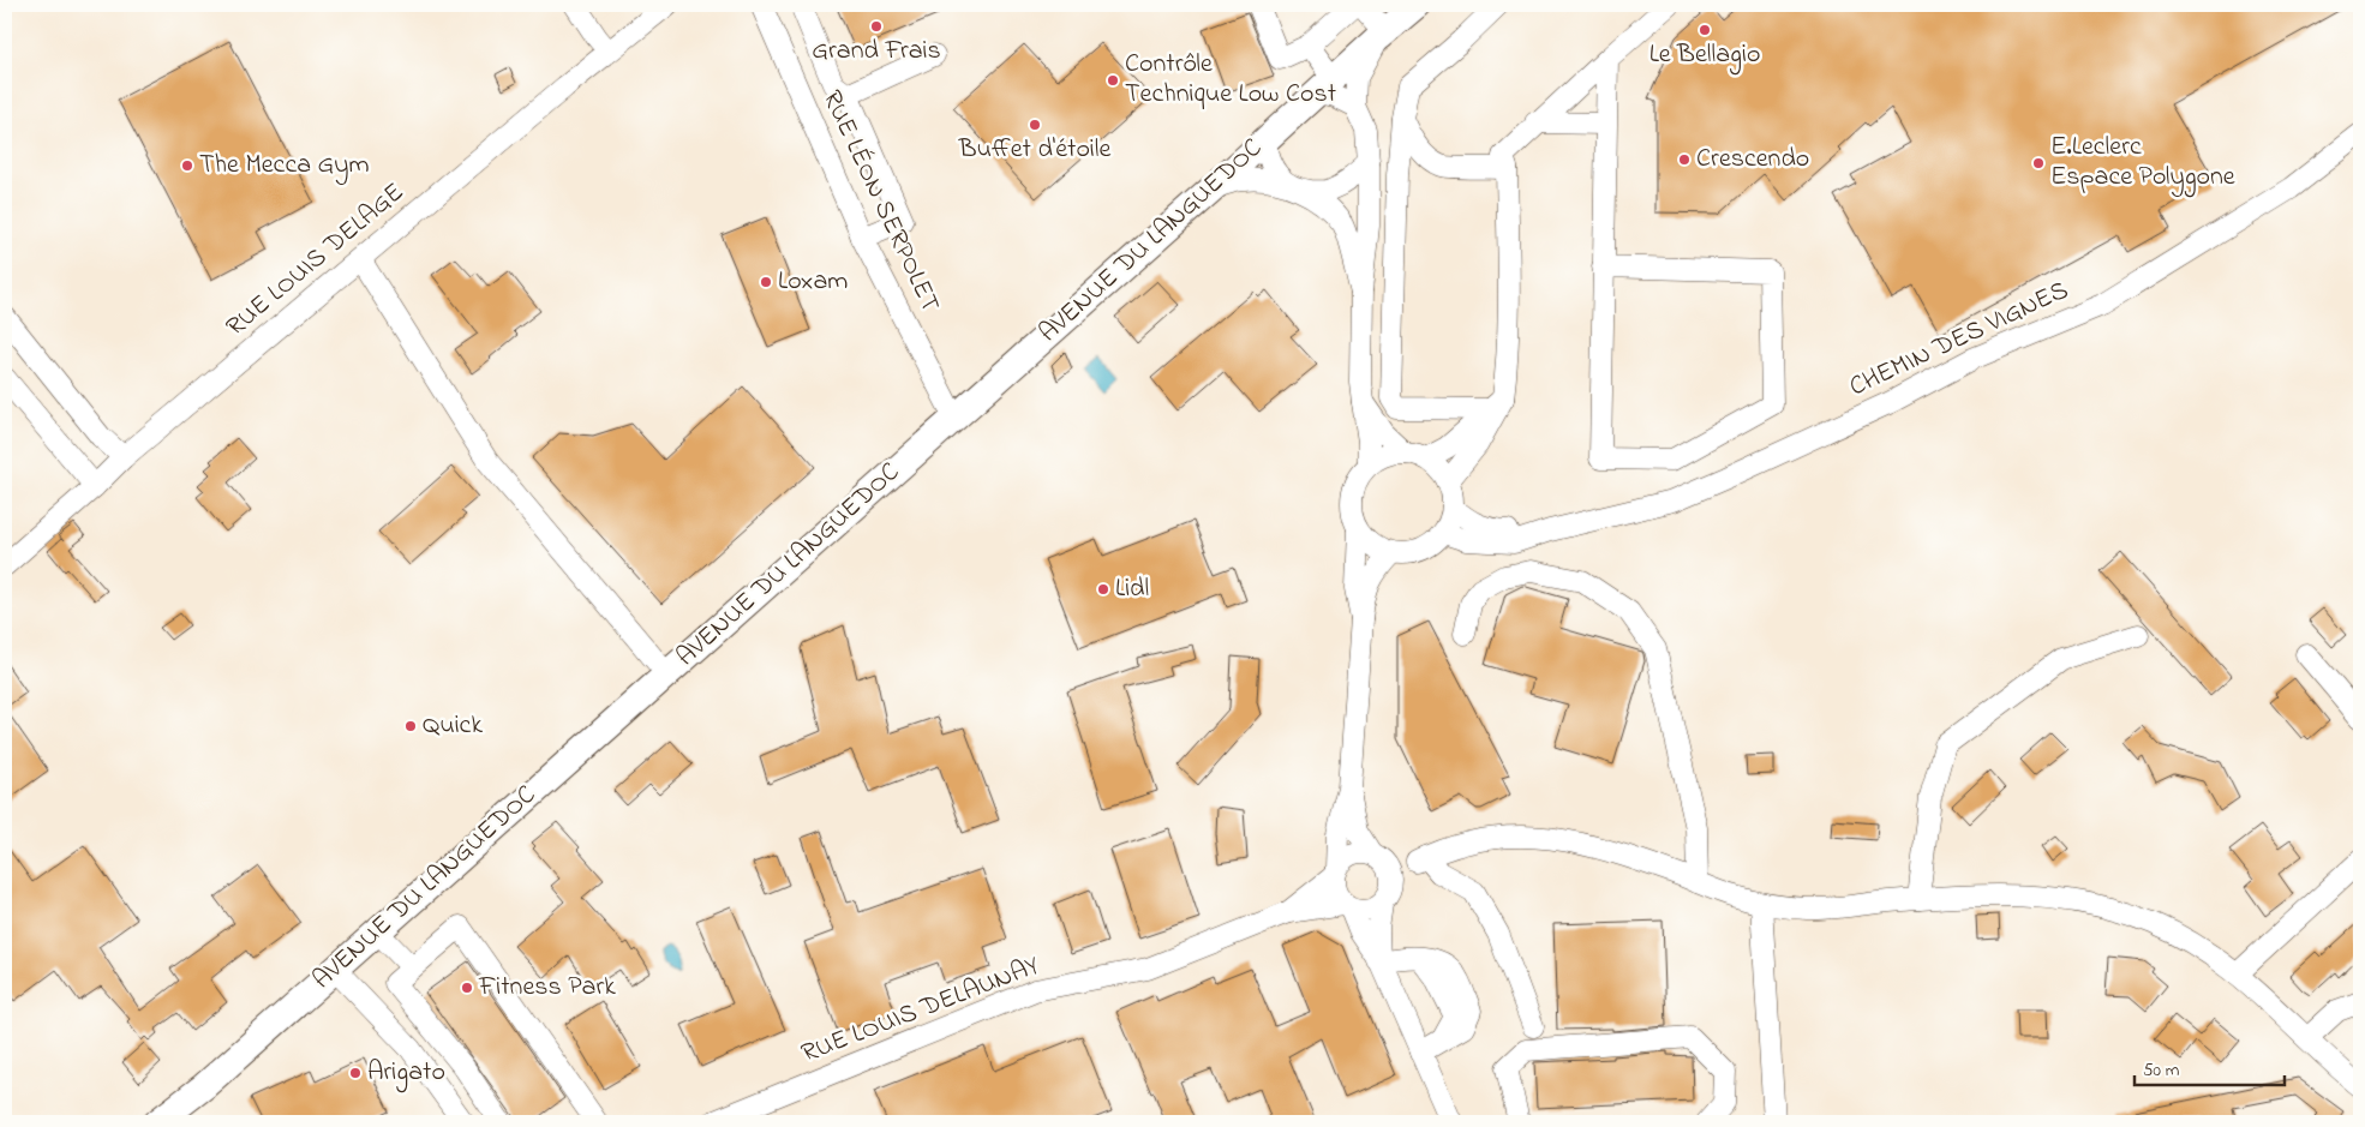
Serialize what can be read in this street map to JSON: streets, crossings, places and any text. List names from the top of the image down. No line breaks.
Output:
{"streets":{"main road":["AVENUE DU LANGUEDOC"],"street":["RUE LÉON SERPOLET","RUE LOUIS DELAGE","CHEMIN DES VIGNES","RUE LOUIS DELAUNAY"]},"crossings":[["RUE LÉON SERPOLET","AVENUE DU LANGUEDOC"]],"places":["Grand Frais","Le Bellagio","Contrôle Technique Low Cost","Buffet d'étoile","Crescendo","E.Leclerc Espace Polygone","The Mecca Gym","Loxam","Lidl","Quick","Fitness Park","Arigato"],"scale_bar":"50 m"}
